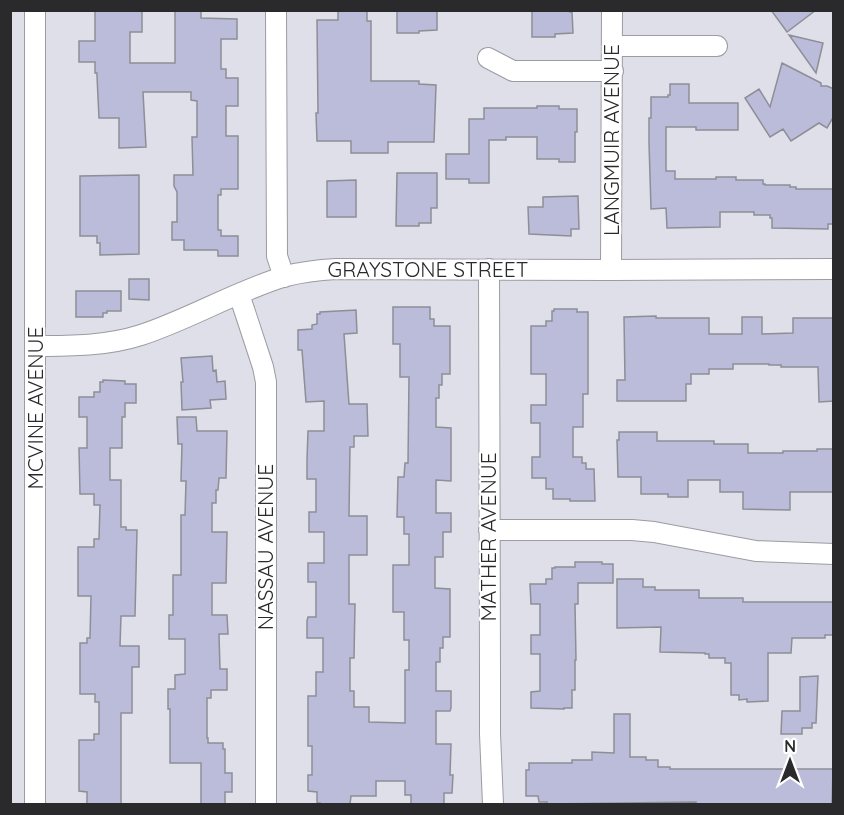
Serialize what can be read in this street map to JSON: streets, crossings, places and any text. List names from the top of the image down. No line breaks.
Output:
{"streets":{"street":["LANGMUIR AVENUE","GRAYSTONE STREET","MCVINE AVENUE","MATHER AVENUE","NASSAU AVENUE"]},"crossings":[["LANGMUIR AVENUE","GRAYSTONE STREET"],["GRAYSTONE STREET","MCVINE AVENUE"],["GRAYSTONE STREET","MATHER AVENUE"],["GRAYSTONE STREET","NASSAU AVENUE"]],"north":"top"}
